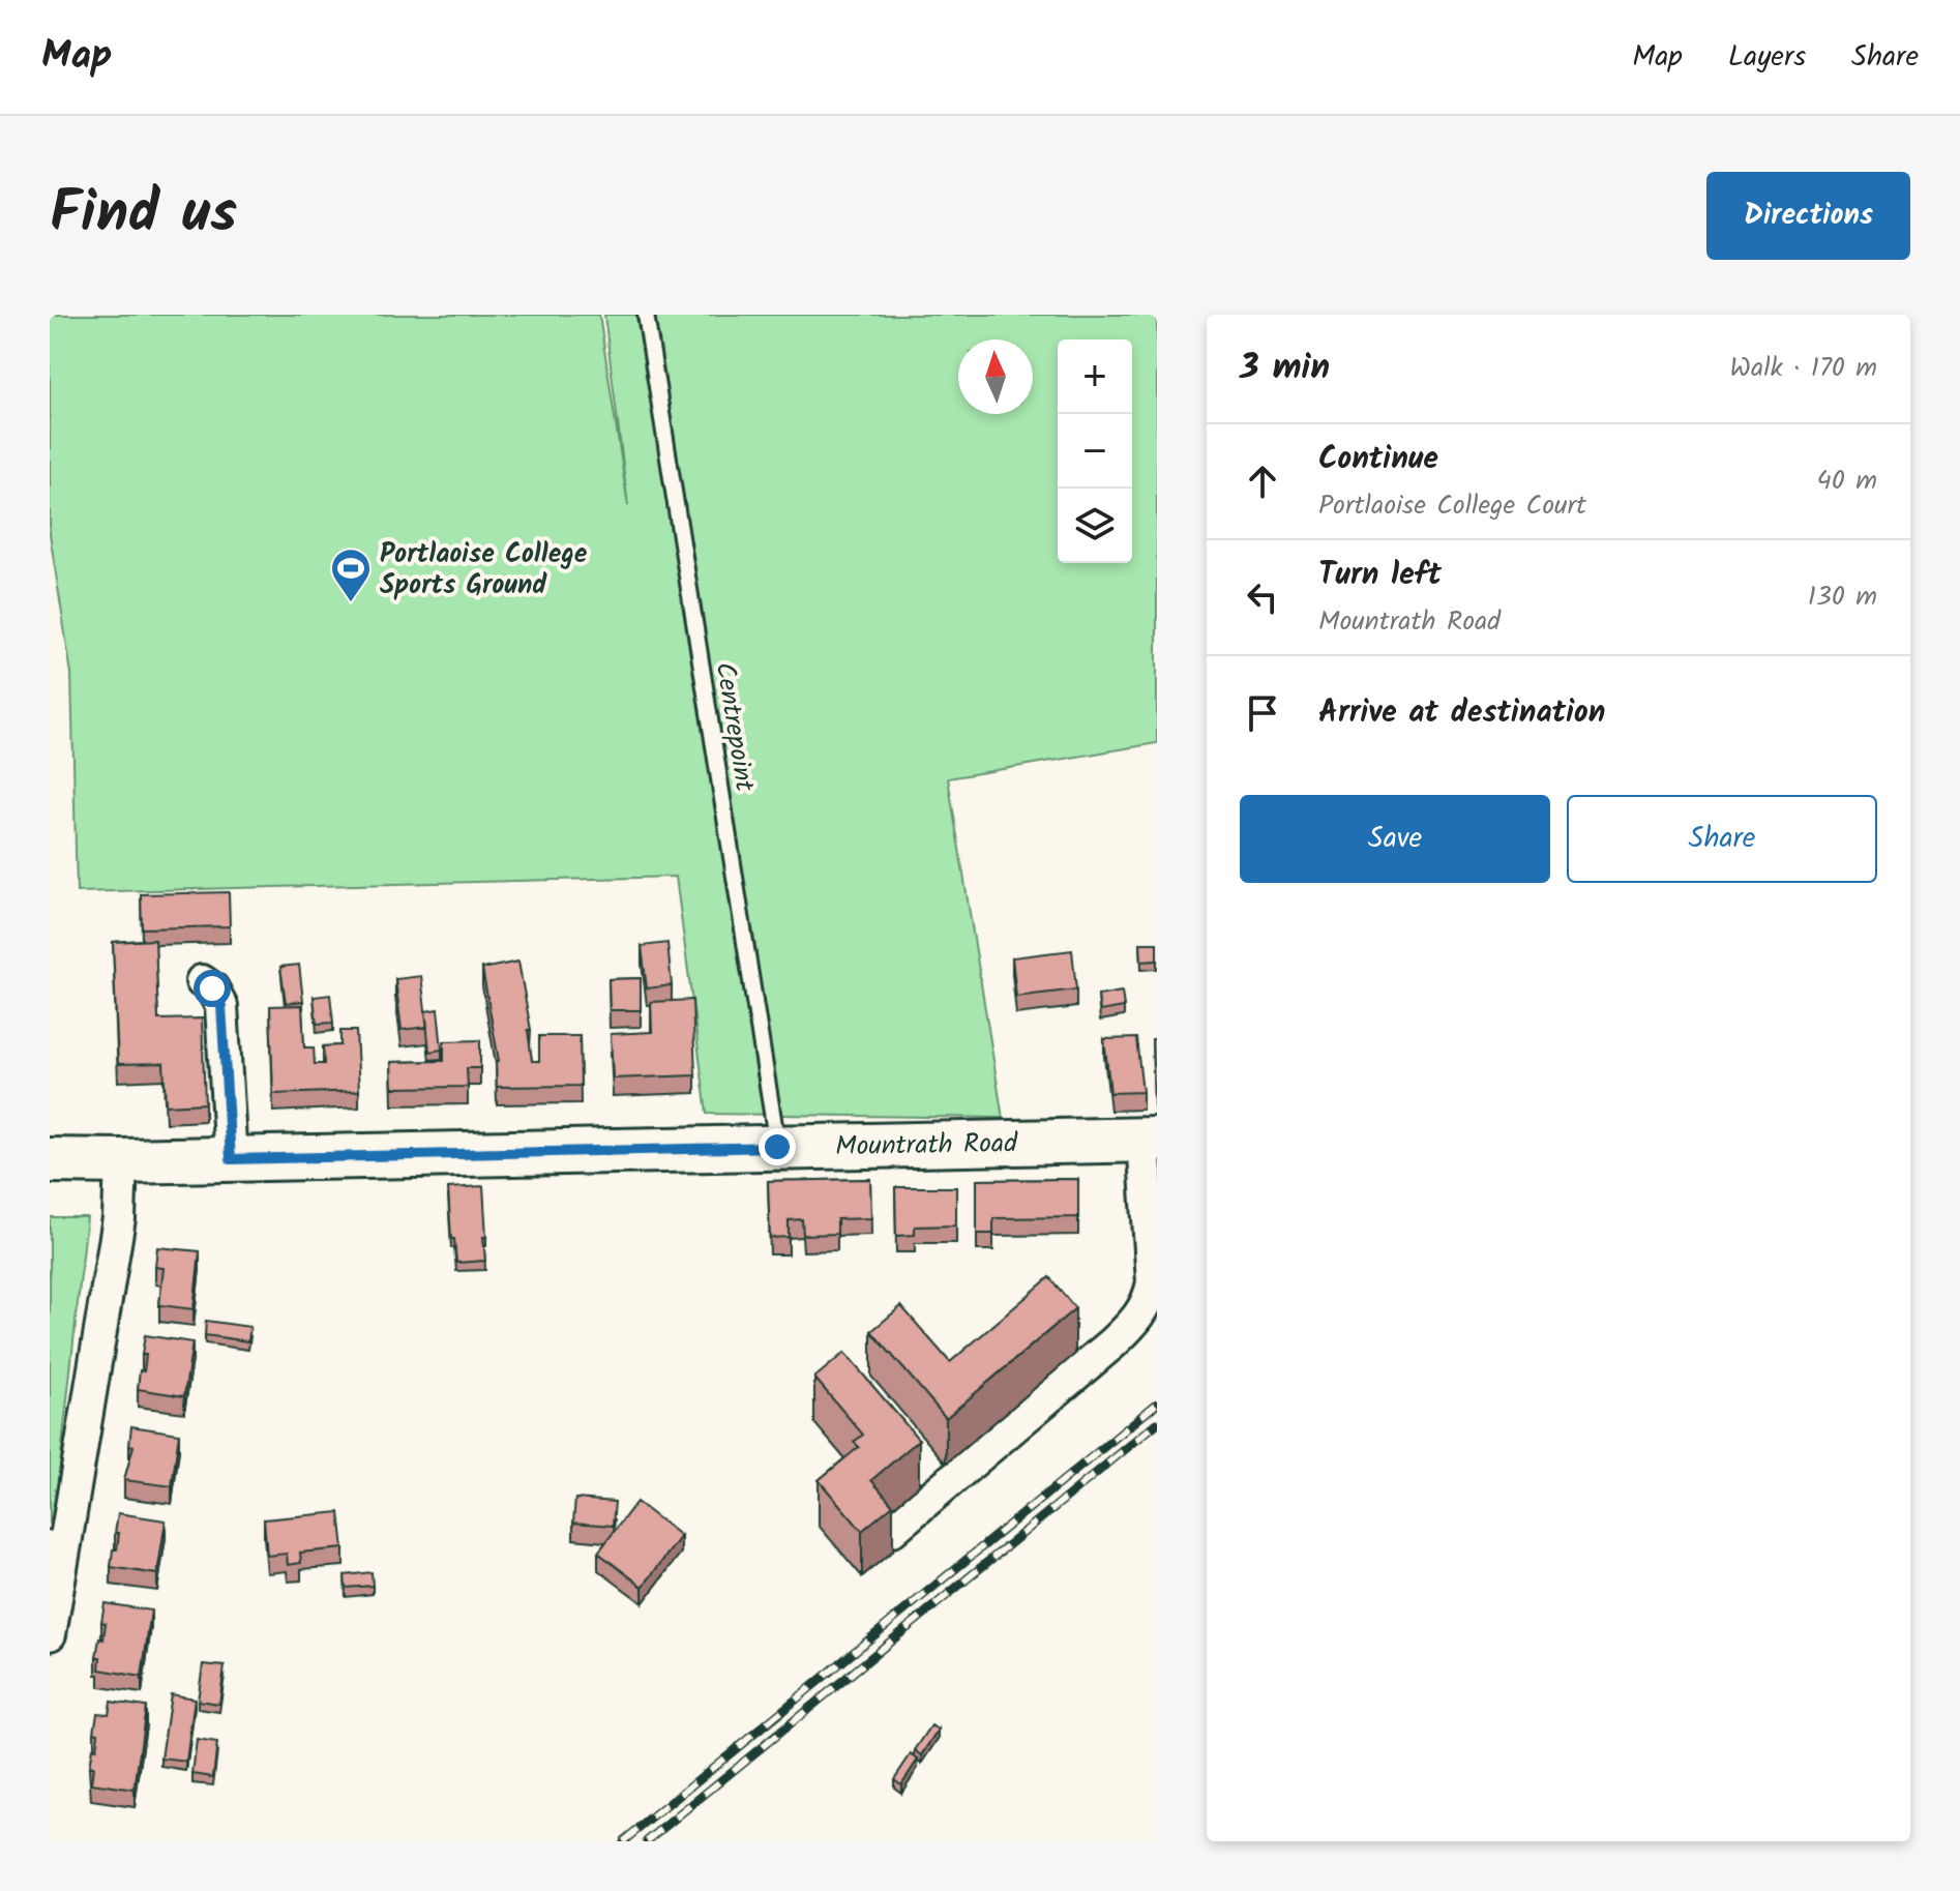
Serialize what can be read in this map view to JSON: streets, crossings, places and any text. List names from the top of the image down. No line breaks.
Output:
{"streets":{"main road":["Mountrath Road"],"lane":["Centrepoint"]},"crossings":[["Centrepoint","Mountrath Road"]],"places":{"sports":["Portlaoise College Sports Ground"]},"north":"top","page":{"header":"Map","nav":["Map","Layers","Share"],"title":"Find us","buttons":["Directions",["Save","Share"]],"heading":["3 min","Walk · 170 m"],"map_buttons":["+","−"],"list":[["Continue","Portlaoise College Court","40 m"],["Turn left","Mountrath Road","130 m"],"Arrive at destination"]}}
